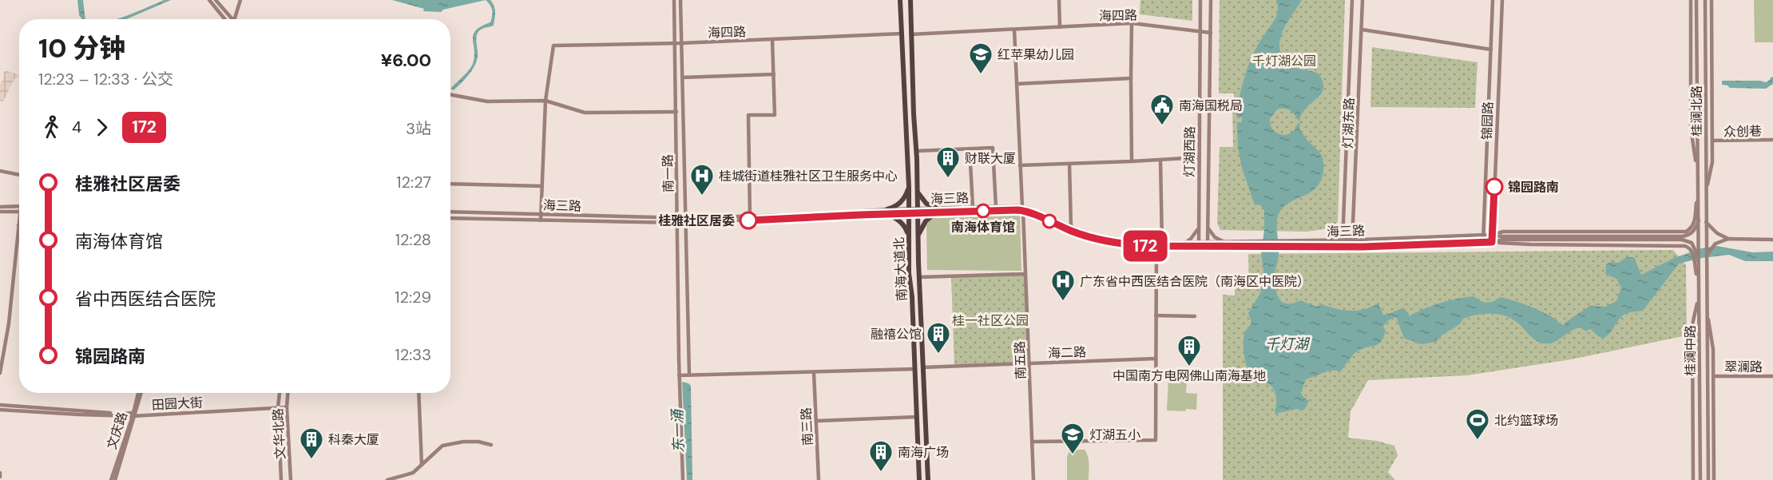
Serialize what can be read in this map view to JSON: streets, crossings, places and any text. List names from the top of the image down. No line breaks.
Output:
{"streets":{"highway":["南海大道北"],"main road":["海四路","桂澜北路","锦园路","灯湖东路","众创巷","灯湖西路","南一路","海三路","桂澜中路","海二路","南五路","翠澜路","田园大街","南三路","文庆路","文华北路"]},"crossings":[["海四路","灯湖西路"],["海四路","南一路"],["海四路","南海大道北"],["海四路","南五路"],["桂澜北路","海三路"],["桂澜北路","桂澜中路"],["锦园路","海三路"],["灯湖东路","海三路"],["灯湖西路","海三路"],["南一路","海三路"],["海三路","南海大道北"],["海三路","桂澜中路"],["海三路","南五路"],["南海大道北","海二路"],["海二路","南五路"],["田园大街","文庆路"],["田园大街","文华北路"]],"water":["千灯湖","东一涌"],"parks":["千灯湖公园","桂一社区公园"],"places":{"school or university":["红苹果幼儿园","灯湖五小"],"public building":["南海国税局"],"building":["财联大厦","融禧公馆","中国南方电网佛山南海基地","科秦大厦","南海广场"],"other":["锦园路南","南海体育馆","桂雅社区居委"],"hospital":["桂城街道桂雅社区卫生服务中心","广东省中西医结合医院（南海区中医院）"],"sports":["北约篮球场"]},"lines":["bus line 172"],"page":{"on_map":"172","heading":["10 分钟","12:23 – 12:33 · 公交","¥6.00"],"legs":["4","172","3站"],"list":[{"name":"桂雅社区居委","value":"12:27"},{"name":"南海体育馆","value":"12:28"},{"name":"省中西医结合医院","value":"12:29"},{"name":"锦园路南","value":"12:33"}]}}
